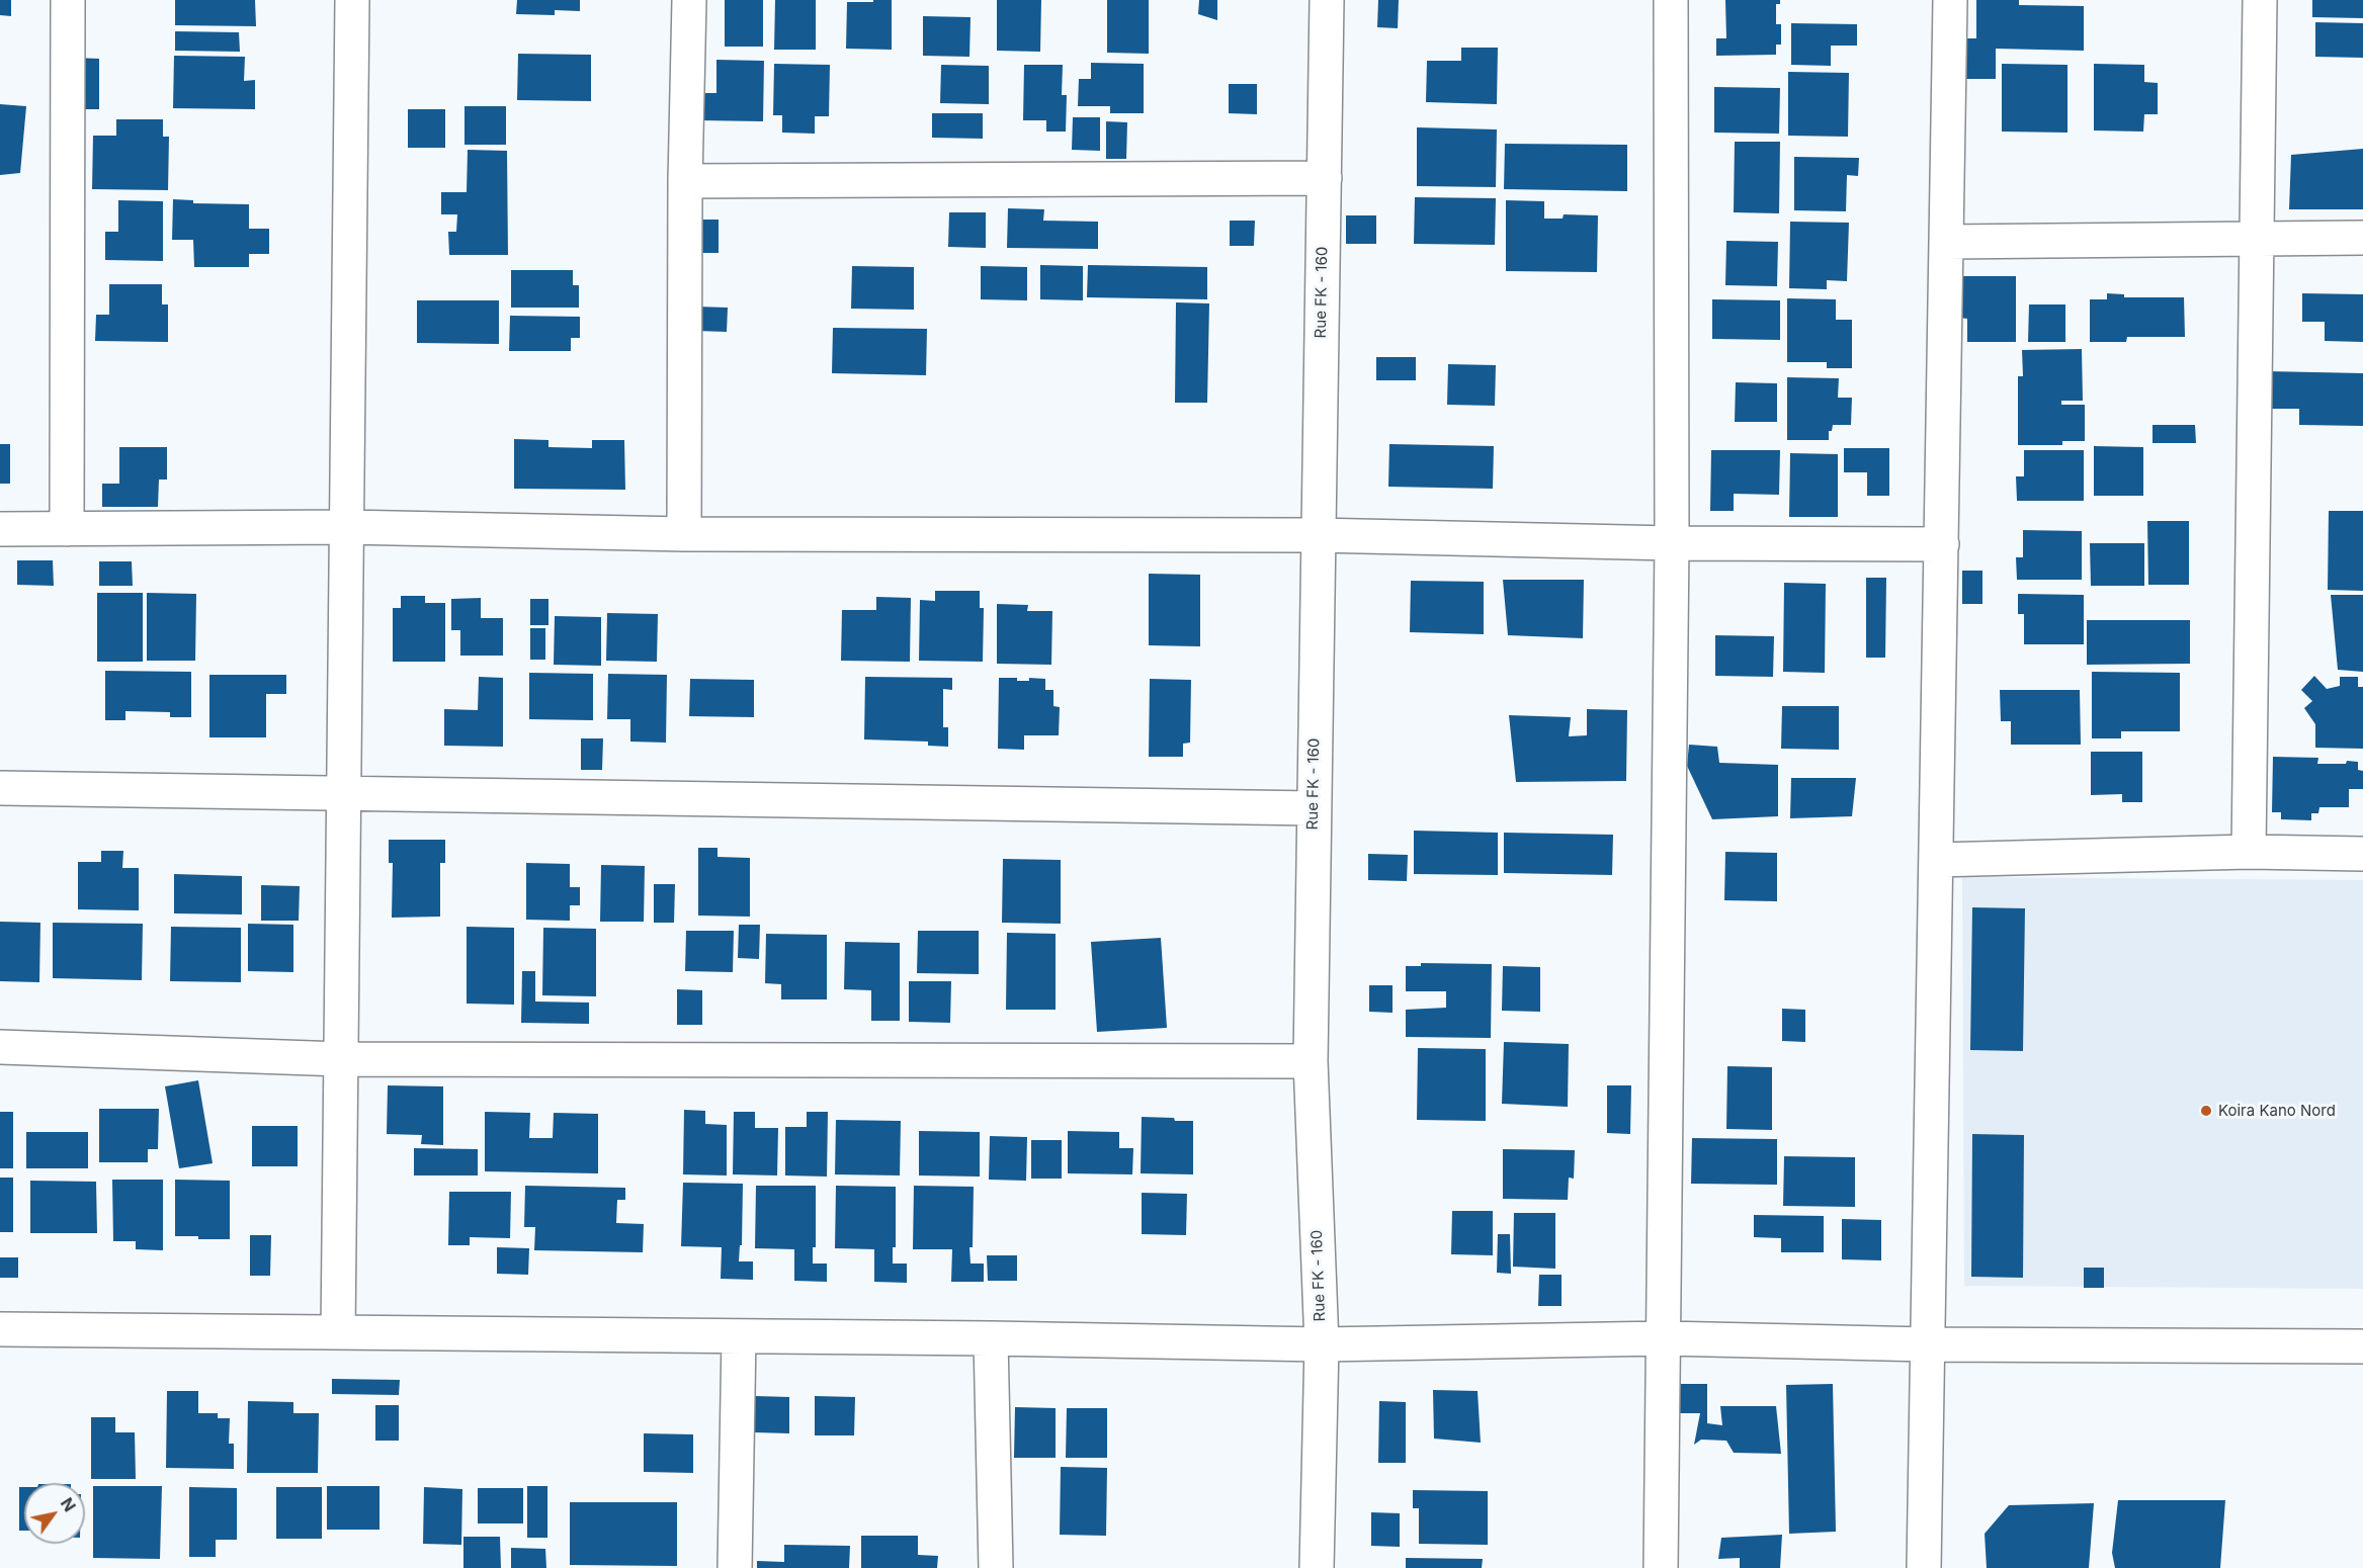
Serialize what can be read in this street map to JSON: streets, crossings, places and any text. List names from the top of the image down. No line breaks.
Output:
{"streets":{"street":["Rue FK - 160"]},"places":["Koira Kano Nord"],"north":"top right"}
